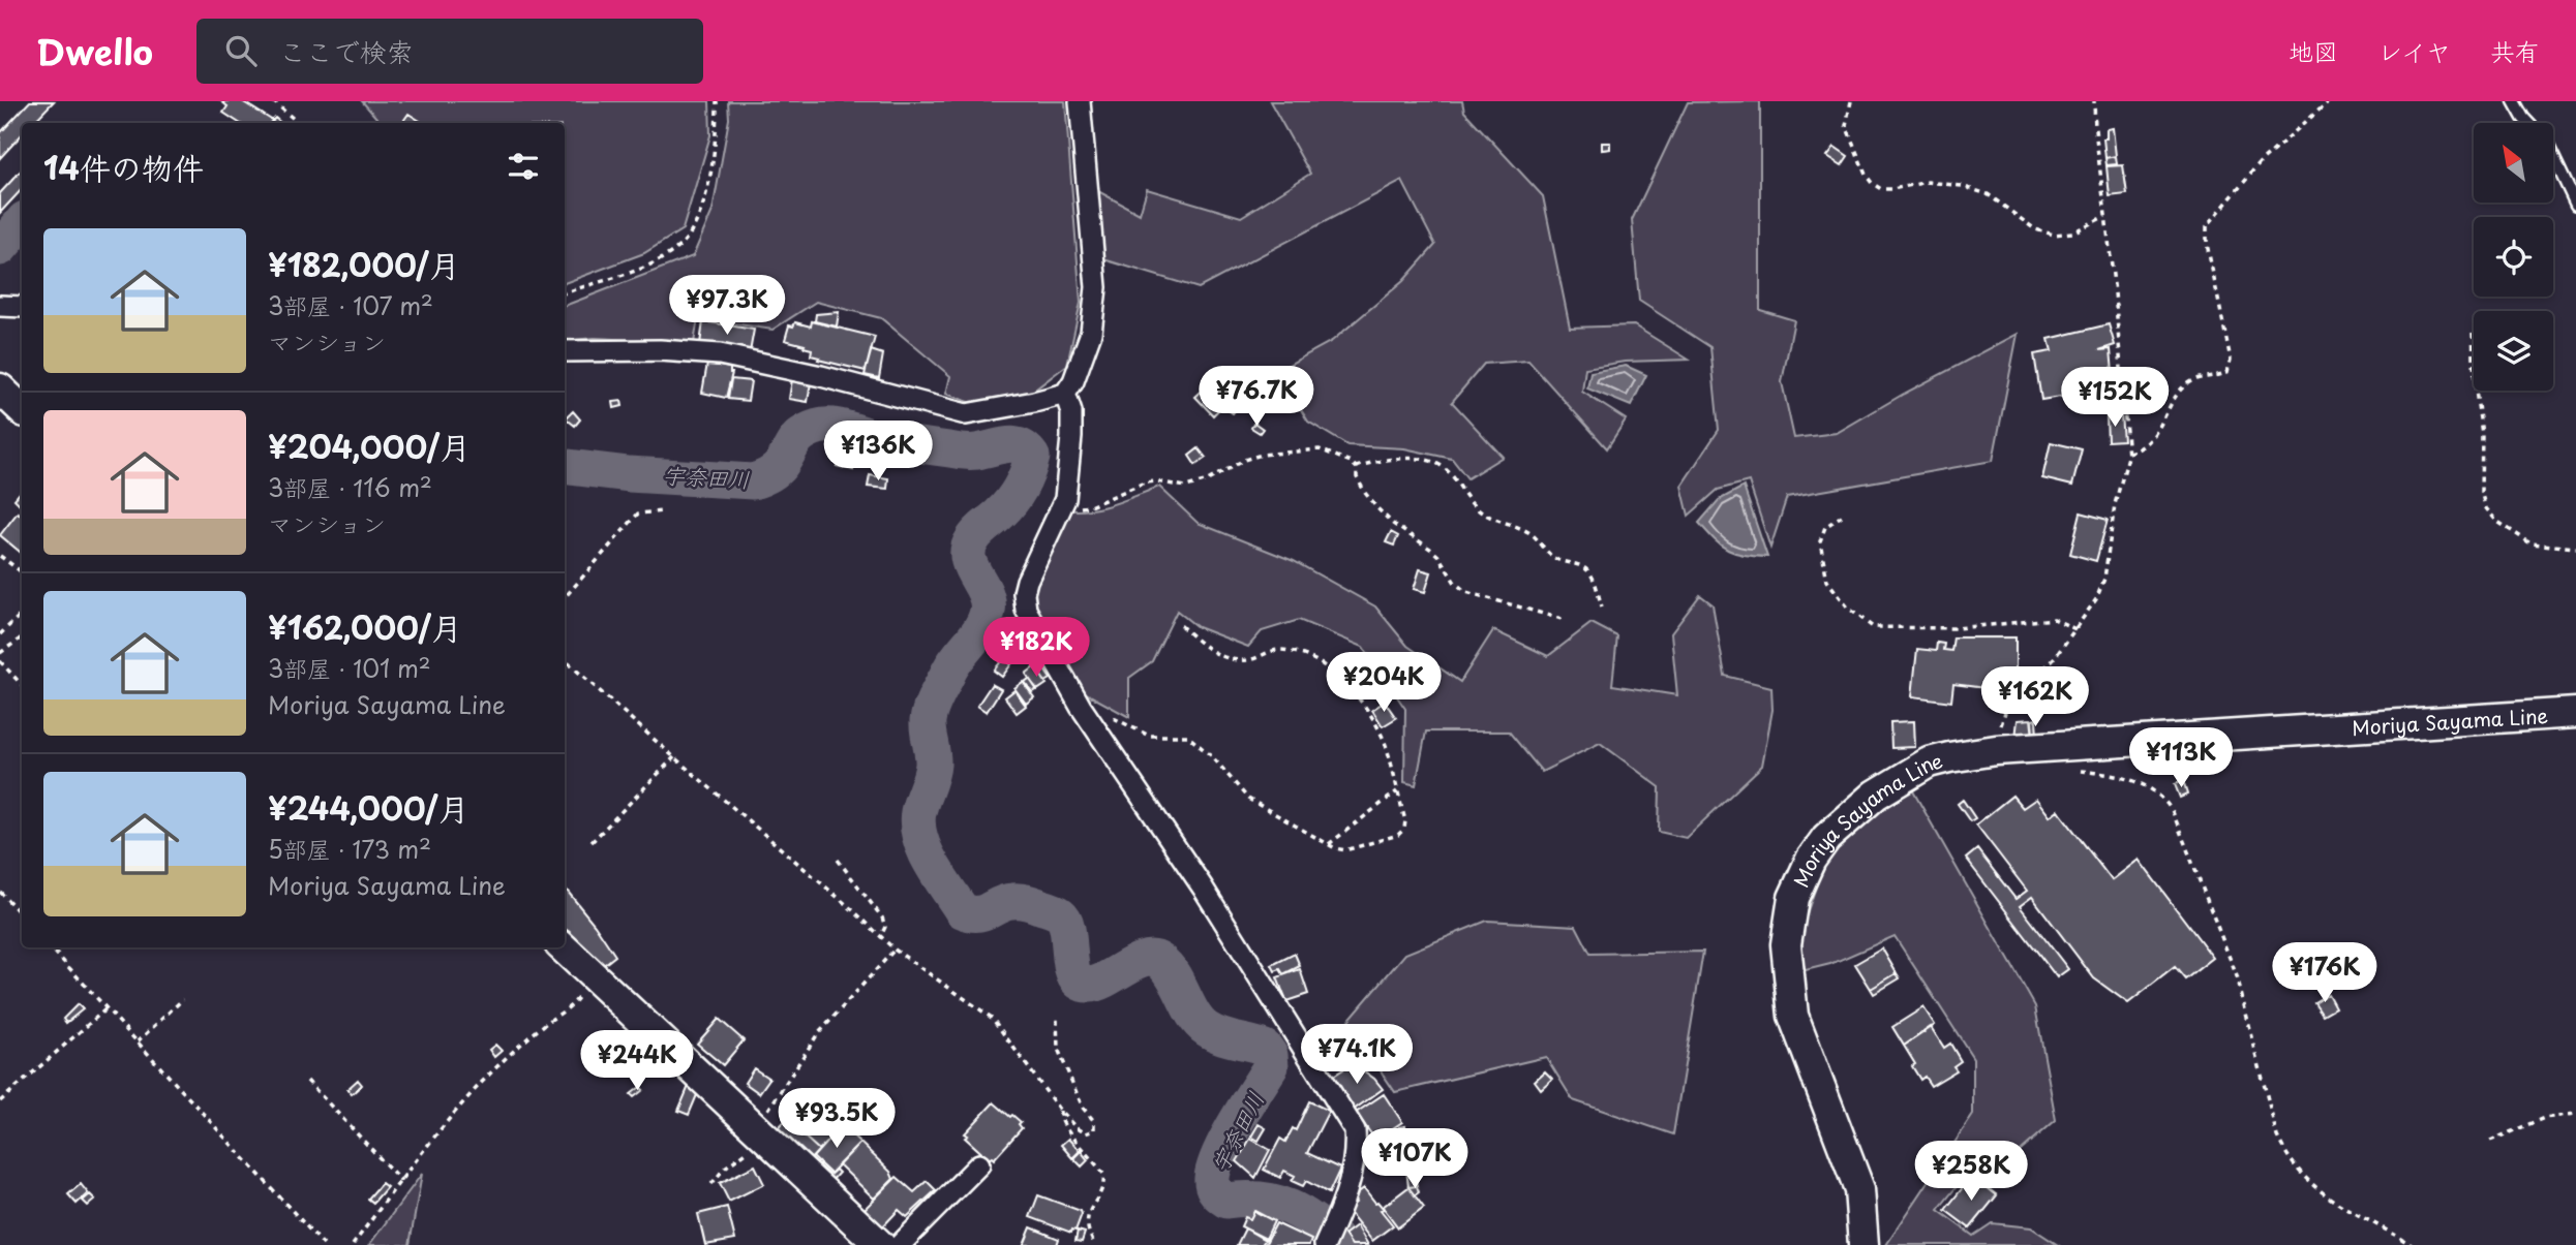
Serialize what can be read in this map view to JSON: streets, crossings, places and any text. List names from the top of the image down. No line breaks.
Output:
{"streets":{"main road":["Moriya Sayama Line"]},"water":["宇奈田川"],"north":"top left","page":{"header":"Dwello","search":"ここで検索","nav":["地図","レイヤ","共有"],"heading":"14件の物件","list":[{"name":"¥182,000/月","note":"3部屋 · 107 m² · マンション"},{"name":"¥204,000/月","note":"3部屋 · 116 m² · マンション"},{"name":"¥162,000/月","note":"3部屋 · 101 m² · Moriya Sayama Line"},{"name":"¥244,000/月","note":"5部屋 · 173 m² · Moriya Sayama Line"}],"price":["¥97.3K","¥76.7K","¥152K","¥136K","¥182K","¥204K","¥162K","¥113K","¥176K","¥74.1K","¥244K","¥93.5K","¥107K","¥258K"]}}
